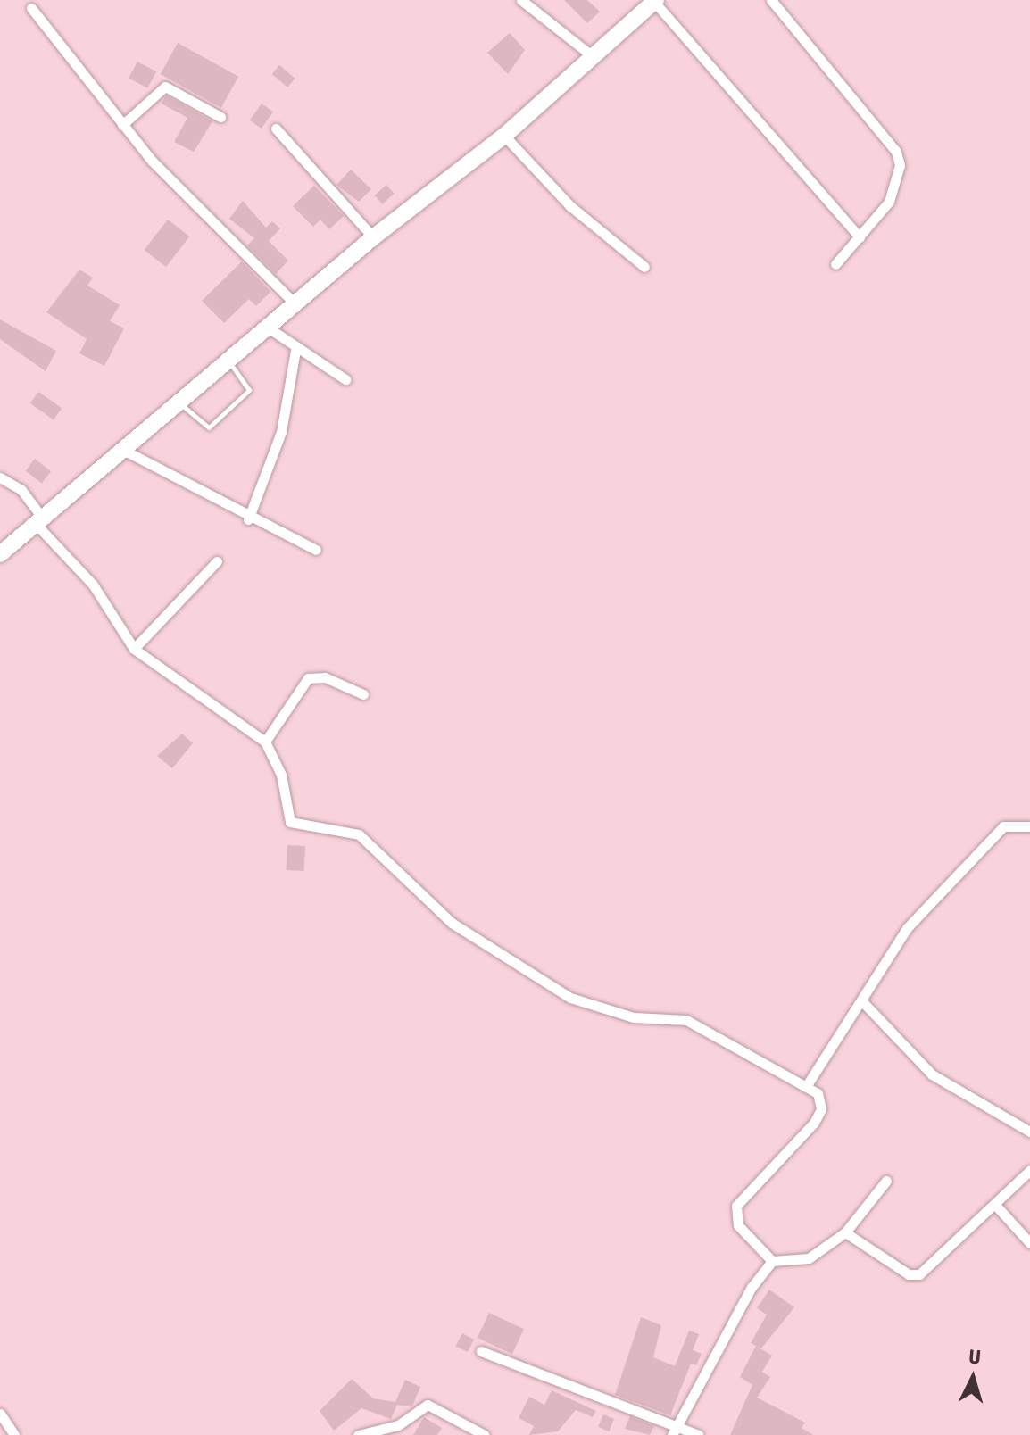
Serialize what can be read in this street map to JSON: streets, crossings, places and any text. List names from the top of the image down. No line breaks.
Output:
{"north":"top"}
